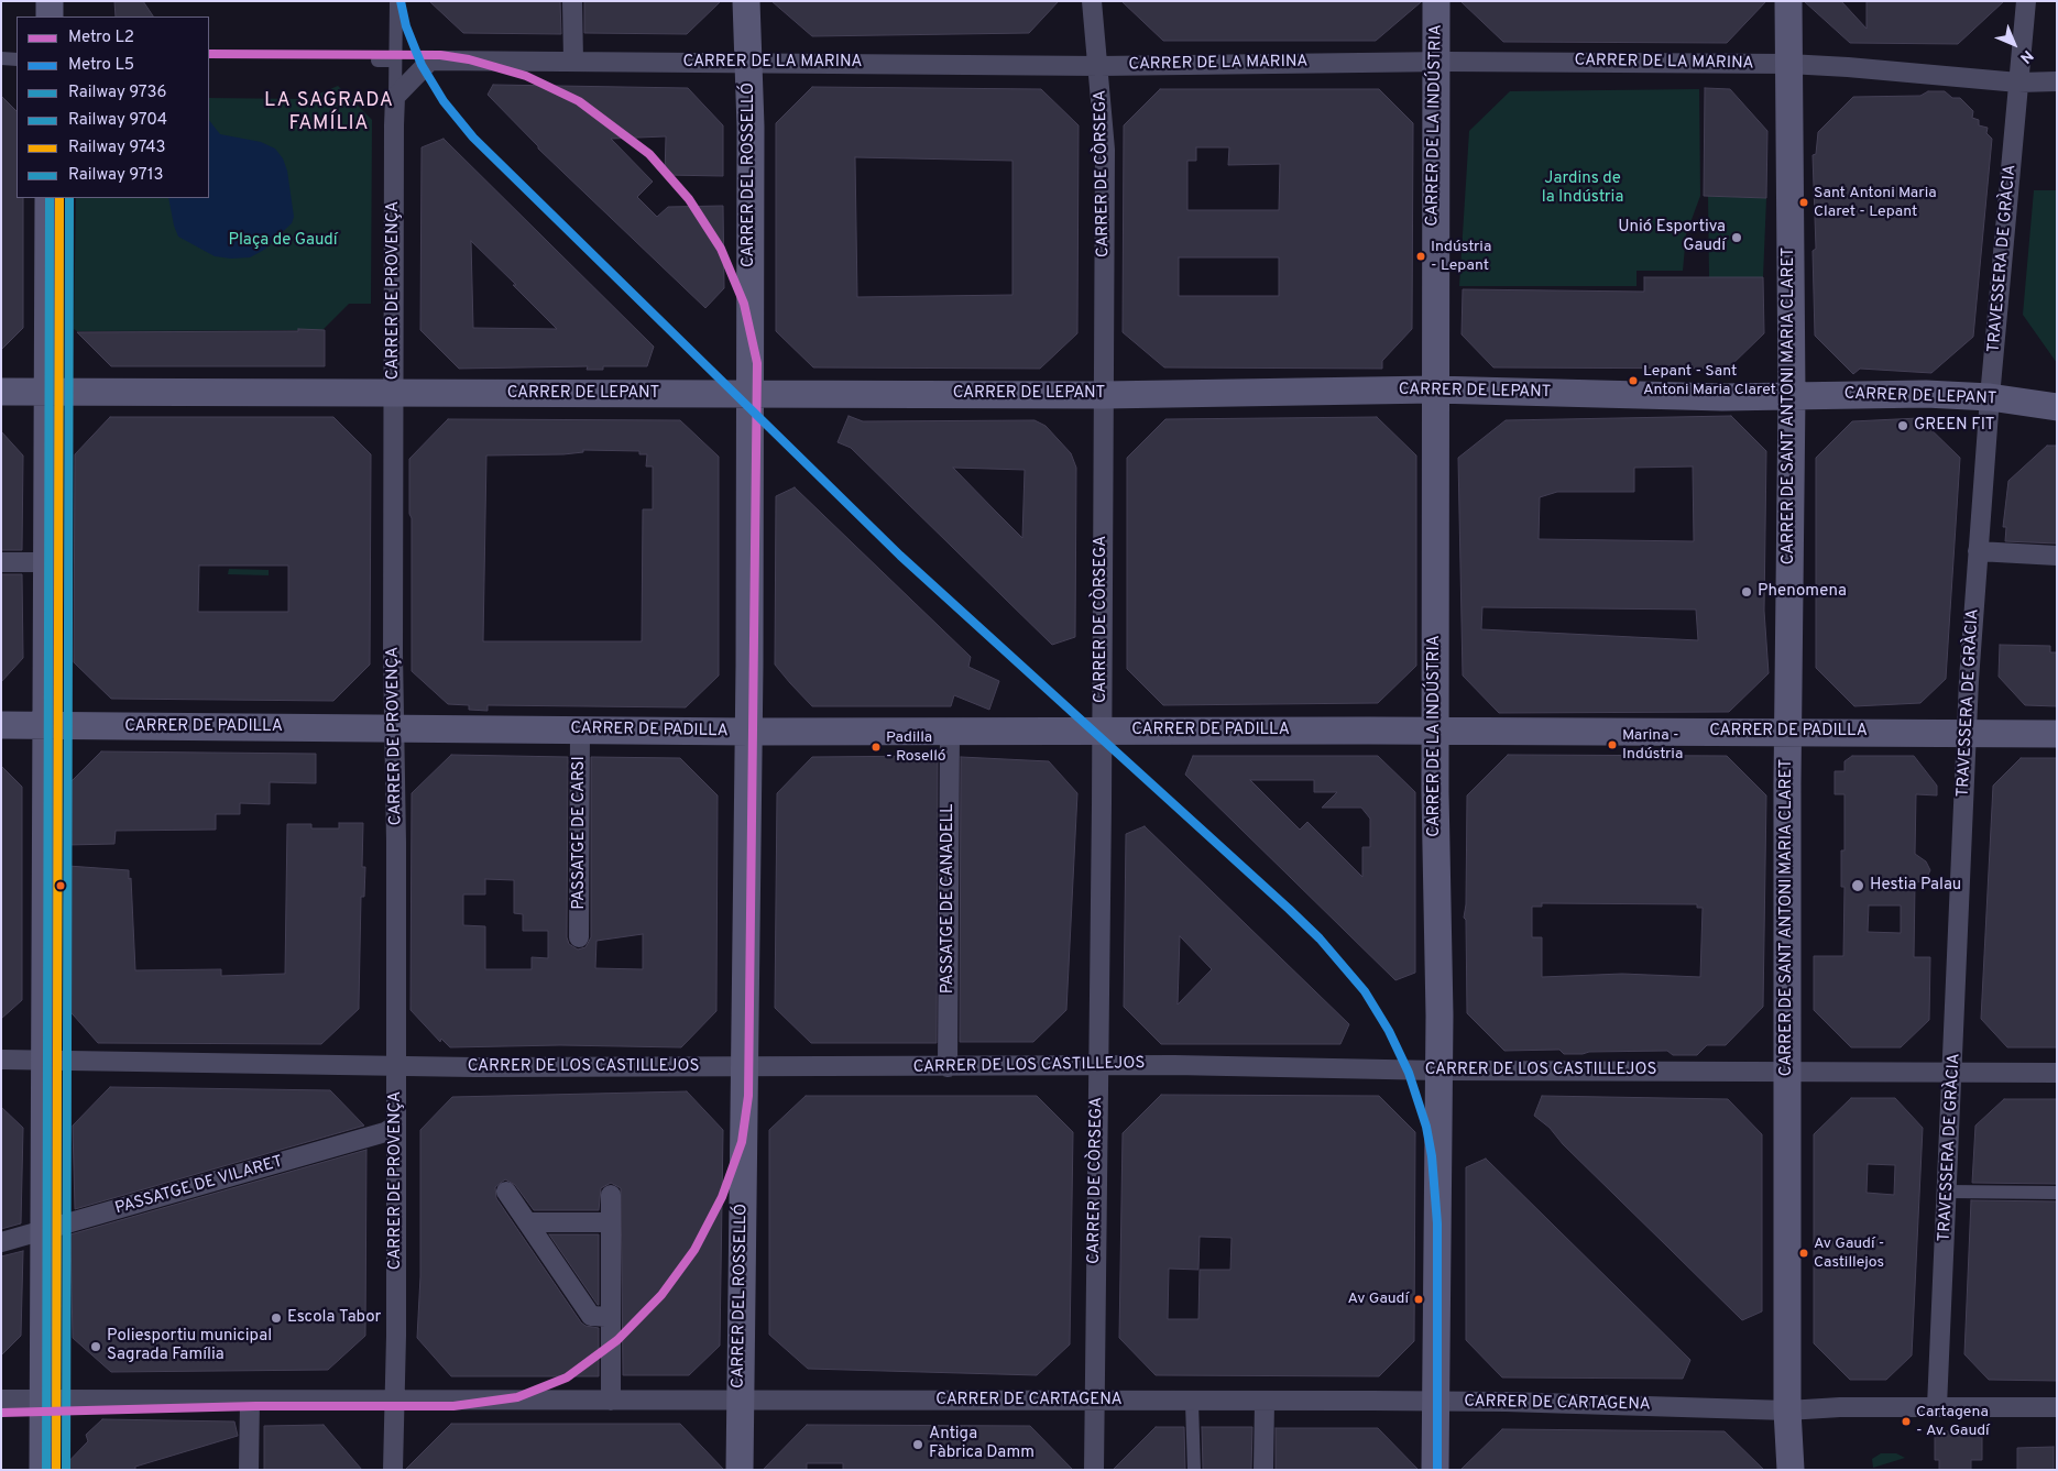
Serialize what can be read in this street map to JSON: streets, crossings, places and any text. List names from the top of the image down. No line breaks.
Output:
{"streets":{"main road":["CARRER DE LA INDÚSTRIA","CARRER DEL ROSSELLÓ","CARRER DE LEPANT","CARRER DE SANT ANTONI MARIA CLARET","CARRER DE PADILLA"],"street":["CARRER DE LA MARINA","CARRER DE CÒRSEGA","TRAVESSERA DE GRÀCIA","CARRER DE PROVENÇA","PASSATGE DE CARSI","PASSATGE DE CANADELL","CARRER DE LOS CASTILLEJOS","PASSATGE DE VILARET","CARRER DE CARTAGENA"]},"crossings":[["CARRER DE LA MARINA","CARRER DE LA INDÚSTRIA"],["CARRER DE LA MARINA","CARRER DE CÒRSEGA"],["CARRER DE LA MARINA","CARRER DEL ROSSELLÓ"],["CARRER DE LA MARINA","TRAVESSERA DE GRÀCIA"],["CARRER DE LA MARINA","CARRER DE PROVENÇA"],["CARRER DE LA MARINA","CARRER DE SANT ANTONI MARIA CLARET"],["CARRER DE LA INDÚSTRIA","CARRER DE LEPANT"],["CARRER DE LA INDÚSTRIA","CARRER DE PADILLA"],["CARRER DE LA INDÚSTRIA","CARRER DE LOS CASTILLEJOS"],["CARRER DE LA INDÚSTRIA","CARRER DE CARTAGENA"],["CARRER DE CÒRSEGA","CARRER DE LEPANT"],["CARRER DE CÒRSEGA","CARRER DE PADILLA"],["CARRER DE CÒRSEGA","CARRER DE LOS CASTILLEJOS"],["CARRER DE CÒRSEGA","CARRER DE CARTAGENA"],["CARRER DEL ROSSELLÓ","CARRER DE LEPANT"],["CARRER DEL ROSSELLÓ","CARRER DE PADILLA"],["CARRER DEL ROSSELLÓ","CARRER DE LOS CASTILLEJOS"],["CARRER DEL ROSSELLÓ","CARRER DE CARTAGENA"],["TRAVESSERA DE GRÀCIA","CARRER DE LEPANT"],["TRAVESSERA DE GRÀCIA","CARRER DE PADILLA"],["TRAVESSERA DE GRÀCIA","CARRER DE LOS CASTILLEJOS"],["TRAVESSERA DE GRÀCIA","CARRER DE CARTAGENA"],["CARRER DE PROVENÇA","CARRER DE LEPANT"],["CARRER DE PROVENÇA","CARRER DE PADILLA"],["CARRER DE PROVENÇA","CARRER DE LOS CASTILLEJOS"],["CARRER DE PROVENÇA","PASSATGE DE VILARET"],["CARRER DE PROVENÇA","CARRER DE CARTAGENA"],["CARRER DE LEPANT","CARRER DE SANT ANTONI MARIA CLARET"],["CARRER DE SANT ANTONI MARIA CLARET","CARRER DE PADILLA"],["CARRER DE SANT ANTONI MARIA CLARET","CARRER DE LOS CASTILLEJOS"],["CARRER DE SANT ANTONI MARIA CLARET","CARRER DE CARTAGENA"],["CARRER DE PADILLA","PASSATGE DE CARSI"],["CARRER DE PADILLA","PASSATGE DE CANADELL"],["PASSATGE DE CANADELL","CARRER DE LOS CASTILLEJOS"]],"districts":["LA SAGRADA FAMÍLIA"],"parks":["Jardins de la Indústria","Plaça de Gaudí"],"places":["Sant Antoni Maria Claret - Lepant","Unió Esportiva Gaudí","Indústria - Lepant","Lepant - Sant Antoni Maria Claret","GREEN FIT","Phenomena","Marina - Indústria","Padilla - Roselló","Hestia Palau","Av Gaudí - Castillejos","Av Gaudí","Escola Tabor","Poliesportiu municipal Sagrada Família","Cartagena - Av. Gaudí","Antiga Fàbrica Damm"],"lines":["metro line L5","metro line L2","rail line 9736","rail line 9704","rail line 9743","rail line 9713"],"legend":["Metro L2","Metro L5","Railway 9736","Railway 9704","Railway 9743","Railway 9713"],"north":"bottom right"}
